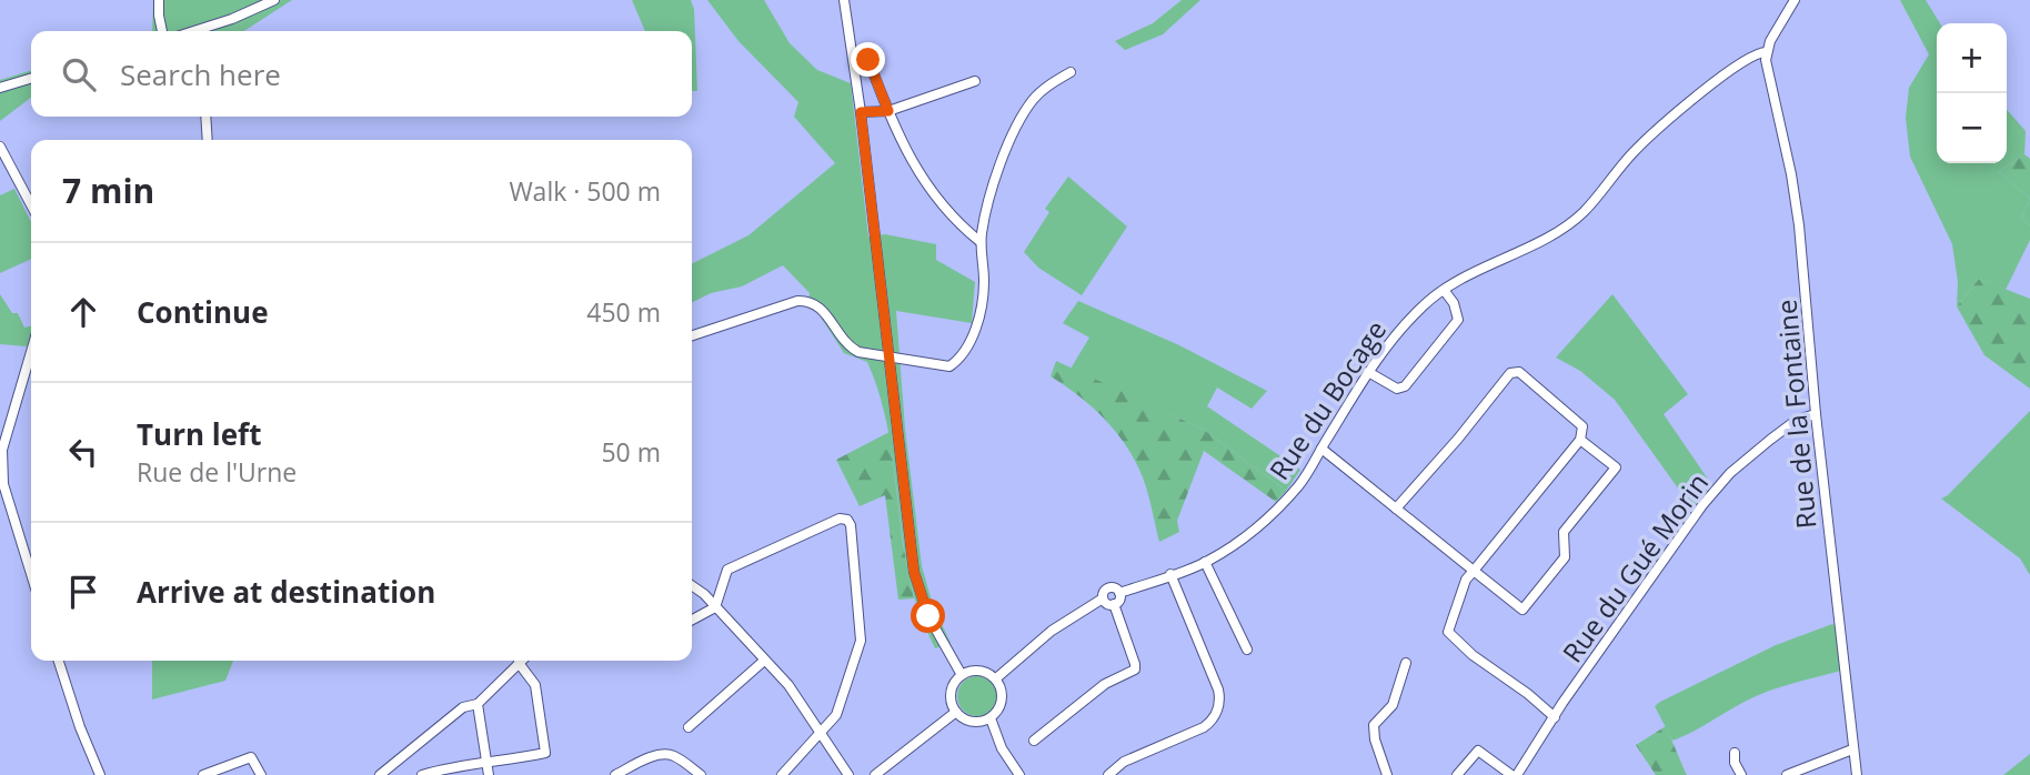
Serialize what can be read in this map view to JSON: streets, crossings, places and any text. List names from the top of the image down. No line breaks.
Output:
{"streets":{"street":["Rue du Bocage","Rue de la Fontaine","Rue du Gué Morin"]},"crossings":[["Rue du Bocage","Rue de la Fontaine"],["Rue de la Fontaine","Rue du Gué Morin"]],"page":{"map_buttons":["+","−"],"search":"Search here","heading":["7 min","Walk · 500 m"],"list":[["Continue","450 m"],["Turn left","Rue de l'Urne","50 m"],"Arrive at destination"]}}
